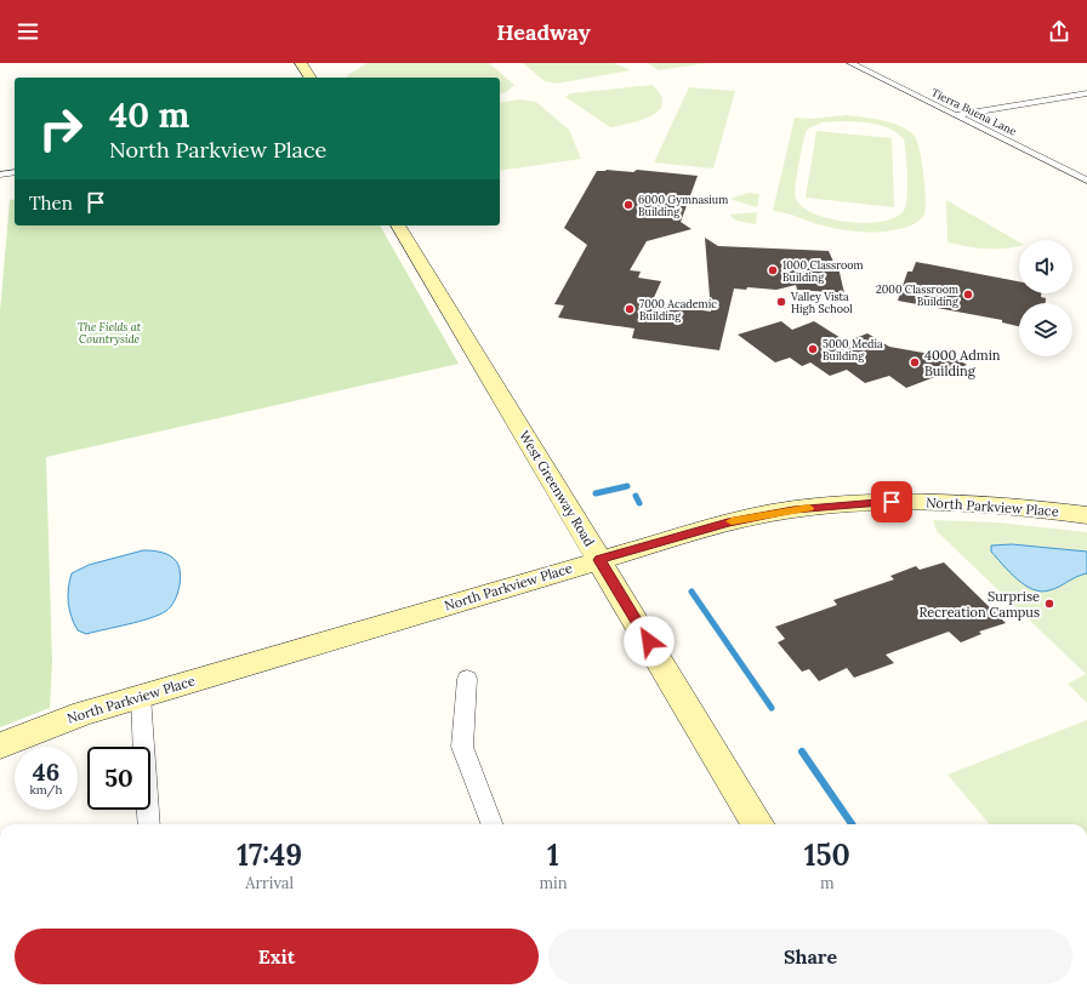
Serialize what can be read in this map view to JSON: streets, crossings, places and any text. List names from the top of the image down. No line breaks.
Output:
{"streets":{"main road":["West Greenway Road","North Parkview Place"],"street":["Tierra Buena Lane"]},"crossings":[["West Greenway Road","North Parkview Place"]],"parks":["The Fields at Countryside"],"places":["6000 Gymnasium Building","1000 Classroom Building","2000 Classroom Building","Valley Vista High School","7000 Academic Building","5000 Media Building","4000 Admin Building","Surprise Recreation Campus"],"page":{"header":"Headway","turn":["40 m","North Parkview Place"],"then":"Then","speed":"46 km/h","limit":"50","eta":["17:49","Arrival","1","min","150","m"],"buttons":["Exit","Share"]}}
